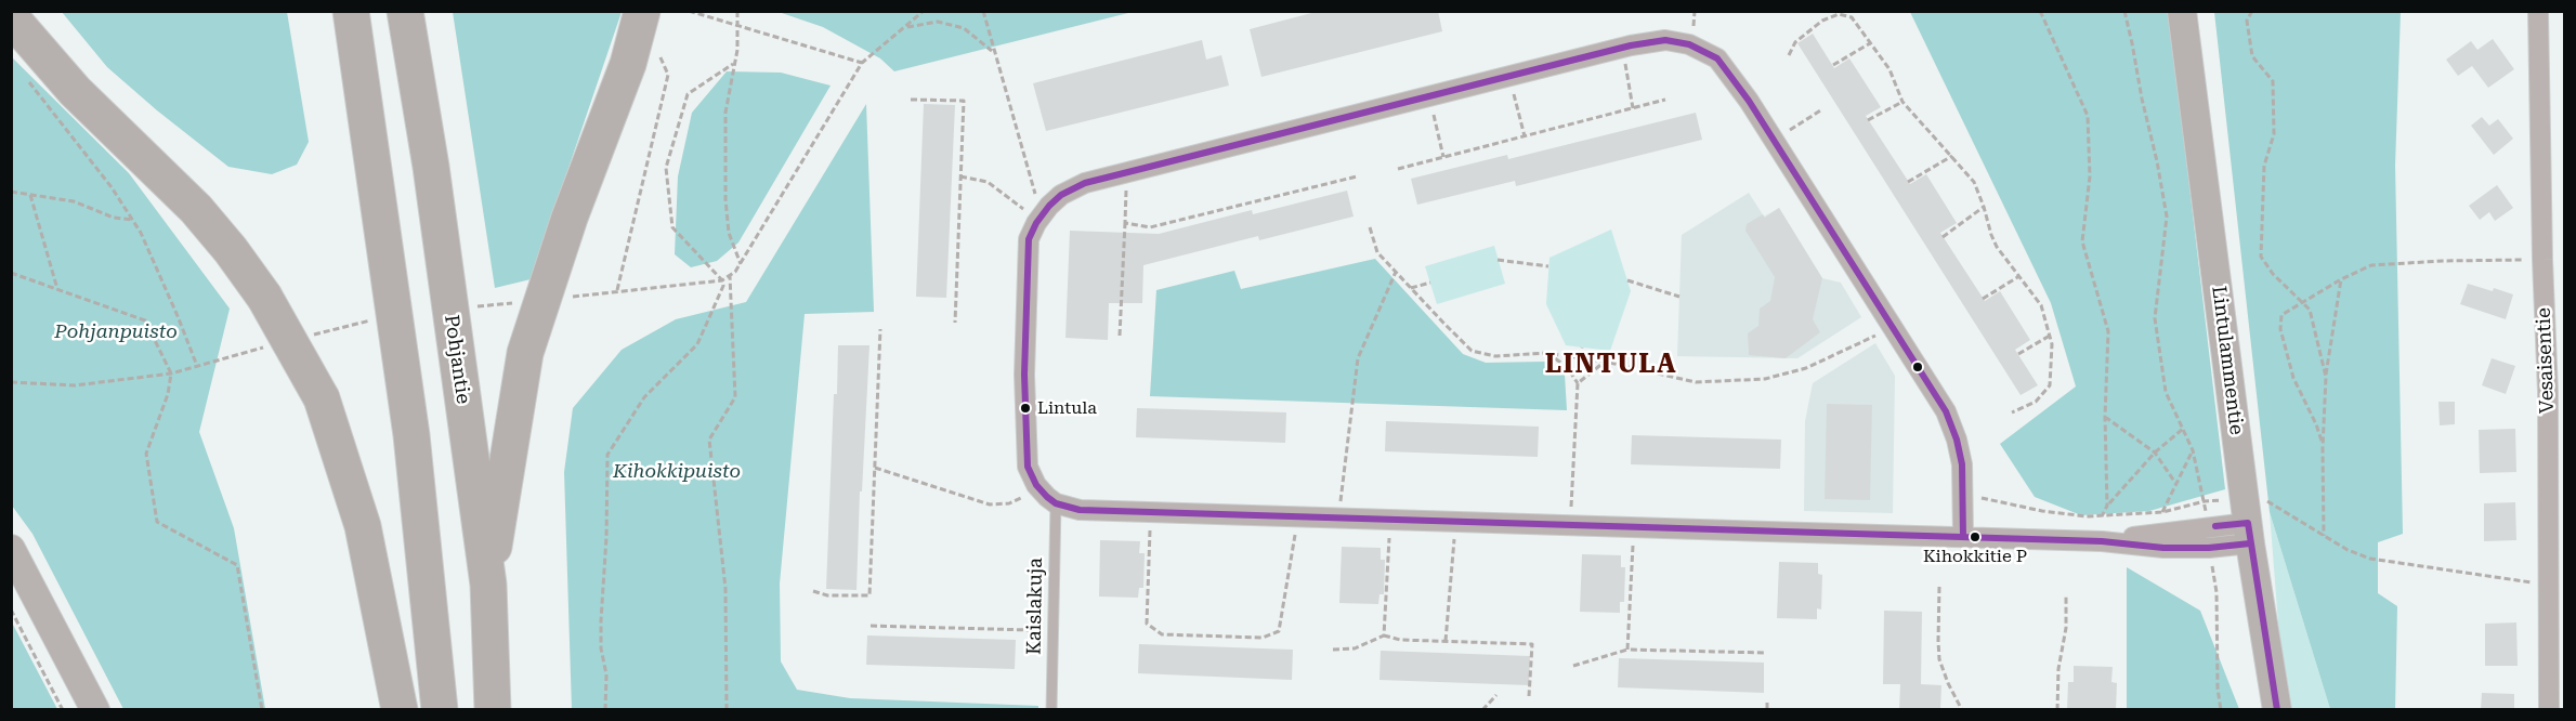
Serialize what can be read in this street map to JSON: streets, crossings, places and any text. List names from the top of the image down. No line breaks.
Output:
{"streets":{"highway":["Pohjantie"],"street":["Lintulammentie","Vesaisentie"],"lane":["Kaislakuja"]},"districts":["LINTULA"],"parks":["Pohjanpuisto","Kihokkipuisto"],"places":["Lintula","Kihokkitie P"]}
